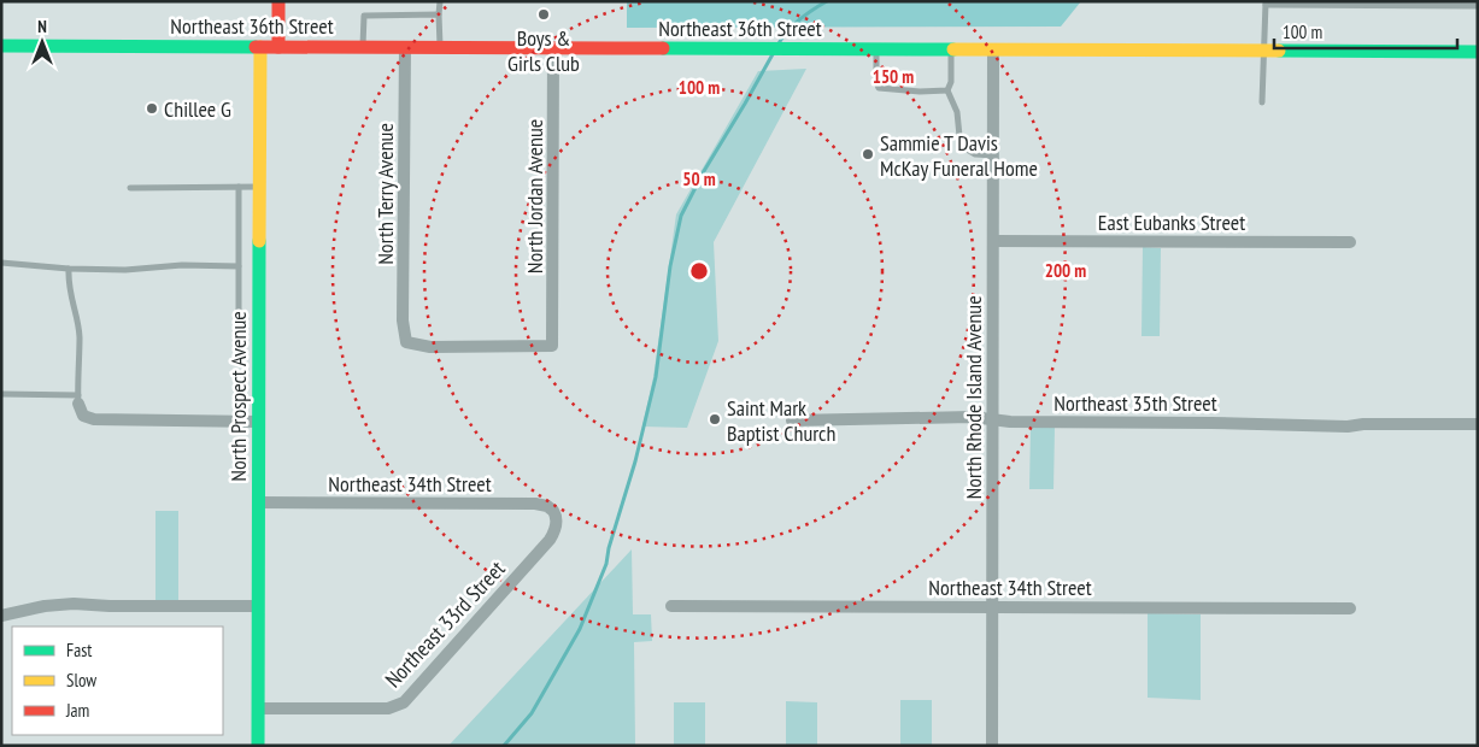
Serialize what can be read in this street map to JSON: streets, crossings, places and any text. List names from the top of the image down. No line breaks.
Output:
{"streets":{"main road":["Northeast 36th Street","North Prospect Avenue"],"street":["North Terry Avenue","North Jordan Avenue","East Eubanks Street","North Rhode Island Avenue","Northeast 35th Street","Northeast 34th Street","Northeast 33rd Street"]},"crossings":[["Northeast 36th Street","North Terry Avenue"],["Northeast 36th Street","North Jordan Avenue"],["Northeast 36th Street","North Prospect Avenue"],["Northeast 36th Street","North Rhode Island Avenue"],["North Terry Avenue","North Jordan Avenue"],["East Eubanks Street","North Rhode Island Avenue"],["North Prospect Avenue","Northeast 34th Street"],["North Prospect Avenue","Northeast 33rd Street"],["North Rhode Island Avenue","Northeast 35th Street"],["North Rhode Island Avenue","Northeast 34th Street"],["Northeast 34th Street","Northeast 33rd Street"]],"places":["Boys & Girls Club","Chillee G","Sammie T Davis McKay Funeral Home","Saint Mark Baptist Church"],"legend":["Fast","Slow","Jam"],"scale_bar":"100 m","north":"top","rings":["150 m","100 m","50 m","200 m"]}
